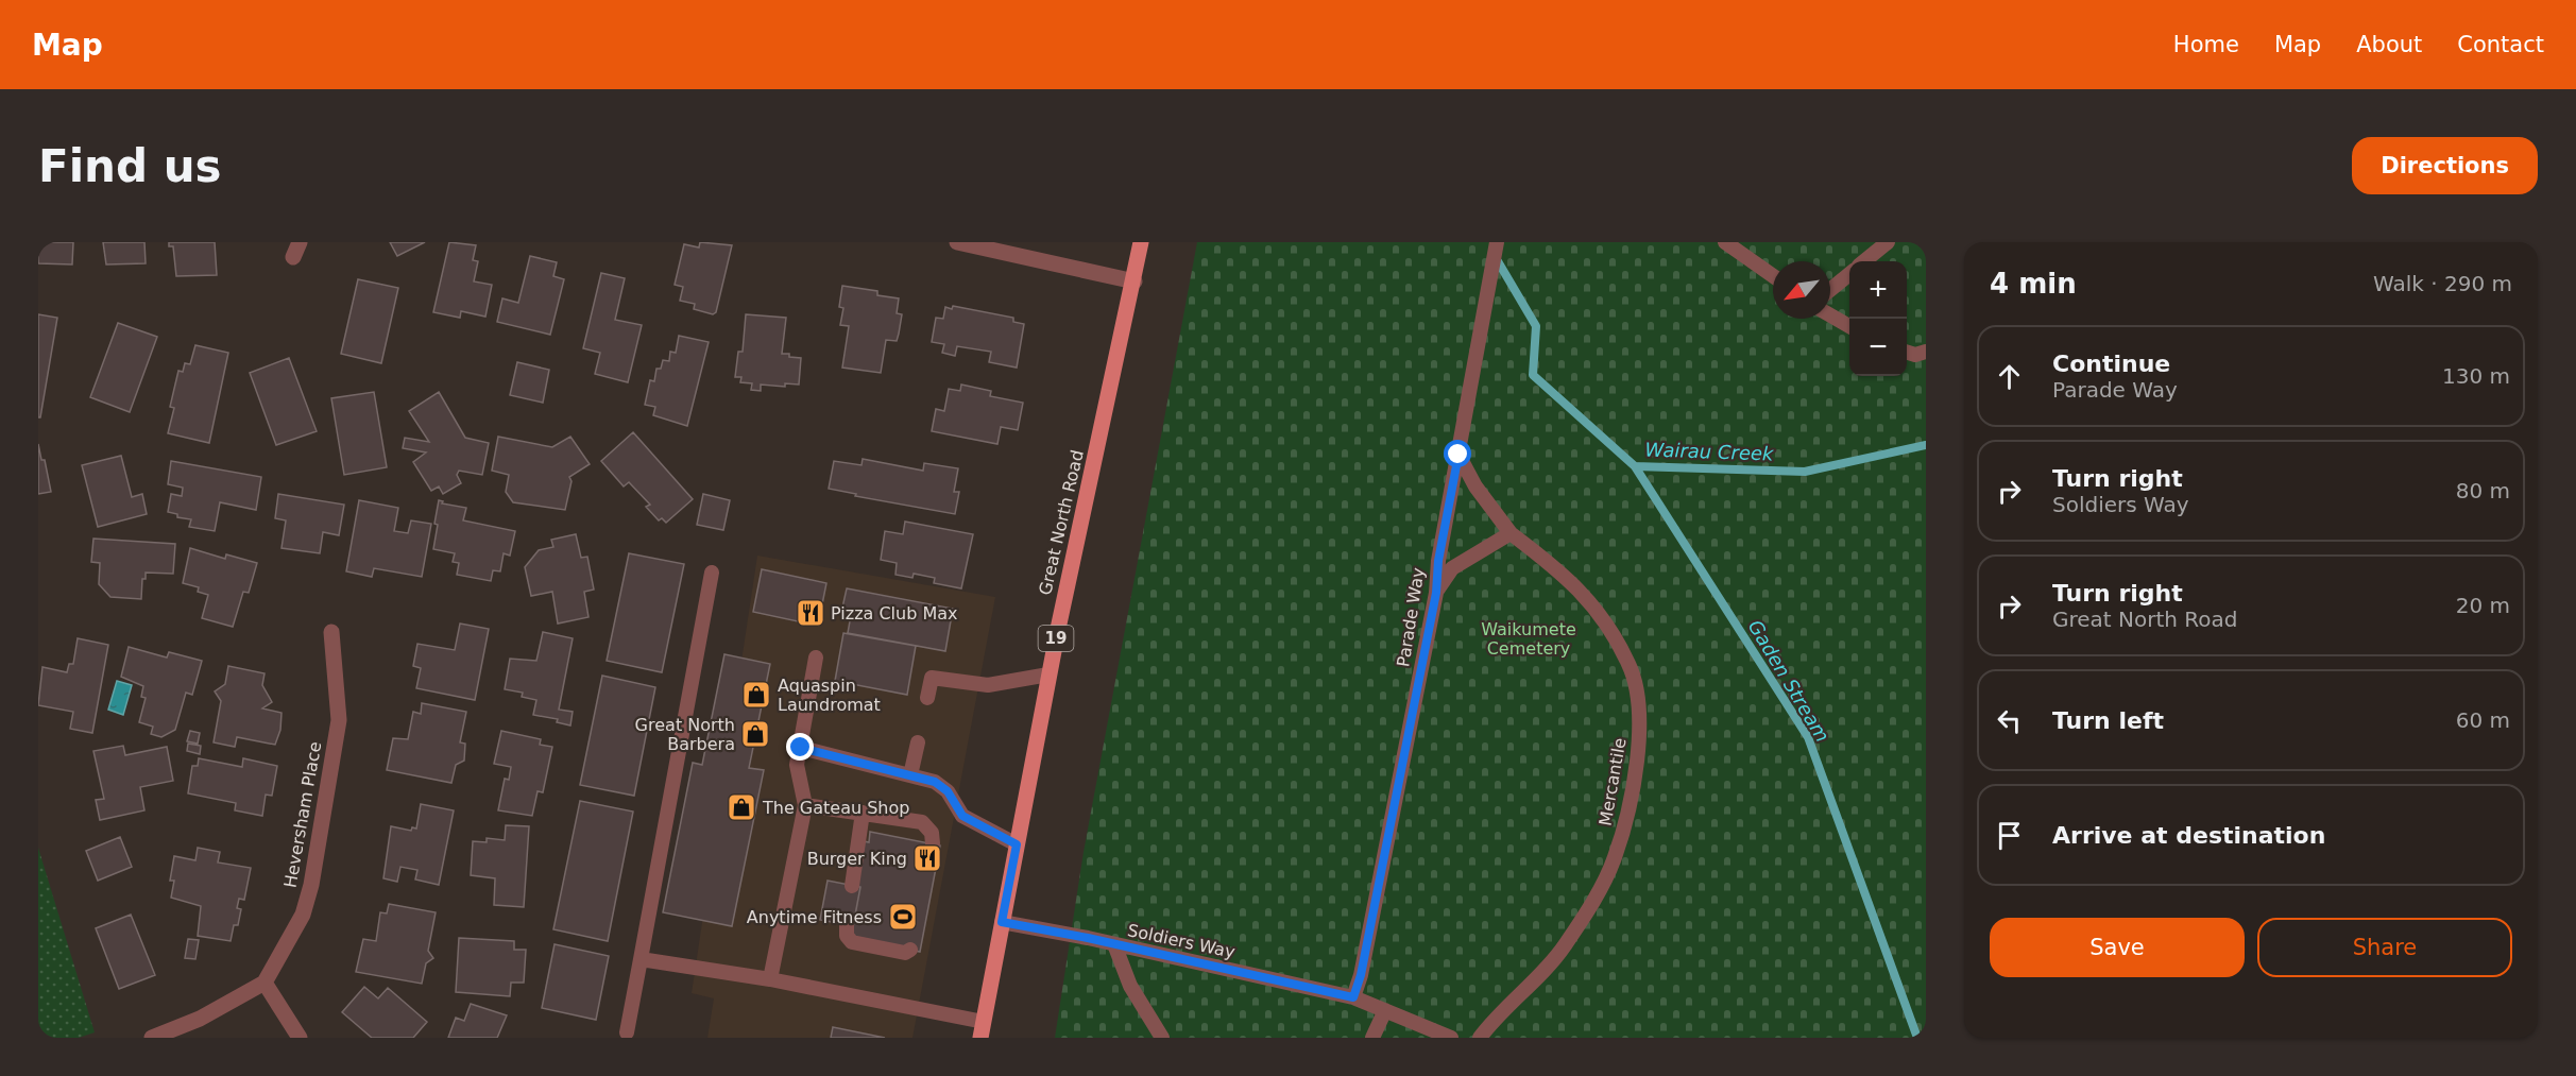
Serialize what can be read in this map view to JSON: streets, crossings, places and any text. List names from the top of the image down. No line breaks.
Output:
{"streets":{"main road":["Great North Road","19"],"street":["Heversham Place"],"lane":["Parade Way","Mercantile","Soldiers Way"]},"crossings":[["Great North Road","Soldiers Way"],["Parade Way","Mercantile"],["Parade Way","Soldiers Way"]],"water":["Wairau Creek","Gaden Stream"],"parks":["Waikumete Cemetery"],"places":{"restaurant":["Pizza Club Max","Burger King"],"shop":["Aquaspin Laundromat","Great North Barbera","The Gateau Shop"],"sports":["Anytime Fitness"]},"north":"bottom left","page":{"header":"Map","nav":["Home","Map","About","Contact"],"buttons":["Directions",["Save","Share"]],"title":"Find us","heading":["4 min","Walk · 290 m"],"map_buttons":["+","−"],"list":[["Continue","Parade Way","130 m"],["Turn right","Soldiers Way","80 m"],["Turn right","Great North Road","20 m"],["Turn left","60 m"],"Arrive at destination"]}}
